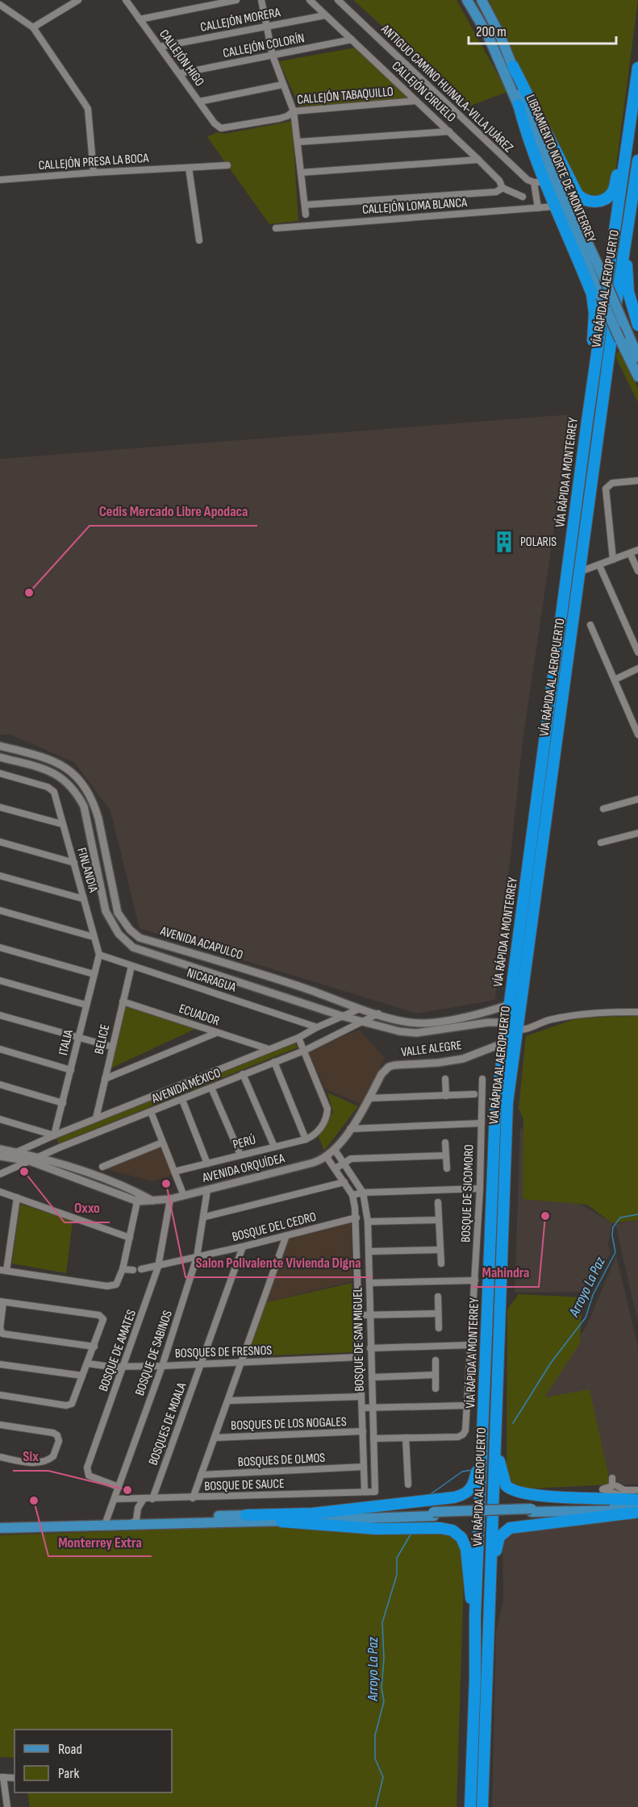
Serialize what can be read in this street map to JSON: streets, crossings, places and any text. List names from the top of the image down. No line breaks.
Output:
{"streets":{"highway":["VÍA RÁPIDA AL AEROPUERTO","VÍA RÁPIDA A MONTERREY"],"main road":["LIBRAMIENTO NORTE DE MONTERREY"],"street":["CALLEJÓN MORERA","CALLEJÓN COLORÍN","CALLEJÓN HIGO","ANTIGUO CAMINO HUINALA-VILLA JUÁREZ","CALLEJÓN CIRUELO","CALLEJÓN TABAQUILLO","CALLEJÓN PRESA LA BOCA","CALLEJÓN LOMA BLANCA","FINLANDIA","AVENIDA ACAPULCO","NICARAGUA","ECUADOR","BELICE","ITALIA","VALLE ALEGRE","AVENIDA MÉXICO","PERÚ","AVENIDA ORQUÍDEA","BOSQUE DE SICOMORO","BOSQUE DEL CEDRO","BOSQUE DE SAN MIGUEL","BOSQUE DE AMATES","BOSQUES DE FRESNOS","BOSQUE DE SABINOS","BOSQUES DE MOALA","BOSQUES DE LOS NOGALES","BOSQUES DE OLMOS","BOSQUE DE SAUCE"]},"crossings":[["CALLEJÓN MORERA","CALLEJÓN HIGO"],["CALLEJÓN MORERA","CALLEJÓN CIRUELO"],["CALLEJÓN COLORÍN","CALLEJÓN HIGO"],["CALLEJÓN COLORÍN","CALLEJÓN CIRUELO"],["CALLEJÓN HIGO","CALLEJÓN TABAQUILLO"],["CALLEJÓN CIRUELO","CALLEJÓN TABAQUILLO"],["LIBRAMIENTO NORTE DE MONTERREY","VÍA RÁPIDA A MONTERREY"],["VÍA RÁPIDA A MONTERREY","AVENIDA ACAPULCO"],["VÍA RÁPIDA A MONTERREY","VALLE ALEGRE"],["FINLANDIA","NICARAGUA"],["FINLANDIA","ITALIA"],["AVENIDA ACAPULCO","AVENIDA MÉXICO"],["NICARAGUA","BELICE"],["NICARAGUA","ITALIA"],["NICARAGUA","AVENIDA MÉXICO"],["ECUADOR","BELICE"],["ECUADOR","AVENIDA MÉXICO"],["BELICE","AVENIDA MÉXICO"],["ITALIA","AVENIDA MÉXICO"],["AVENIDA MÉXICO","PERÚ"],["AVENIDA MÉXICO","AVENIDA ORQUÍDEA"],["AVENIDA ORQUÍDEA","BOSQUE DE SAN MIGUEL"],["AVENIDA ORQUÍDEA","BOSQUE DE AMATES"],["AVENIDA ORQUÍDEA","BOSQUE DE SABINOS"],["BOSQUE DE SICOMORO","BOSQUE DE SAN MIGUEL"],["BOSQUE DEL CEDRO","BOSQUE DE SAN MIGUEL"],["BOSQUE DEL CEDRO","BOSQUE DE AMATES"],["BOSQUE DEL CEDRO","BOSQUE DE SABINOS"],["BOSQUE DEL CEDRO","BOSQUES DE MOALA"],["BOSQUE DE SAN MIGUEL","BOSQUES DE FRESNOS"],["BOSQUE DE SAN MIGUEL","BOSQUES DE LOS NOGALES"],["BOSQUE DE SAN MIGUEL","BOSQUES DE OLMOS"],["BOSQUE DE SAN MIGUEL","BOSQUE DE SAUCE"],["BOSQUE DE AMATES","BOSQUES DE FRESNOS"],["BOSQUE DE AMATES","BOSQUE DE SABINOS"],["BOSQUES DE FRESNOS","BOSQUE DE SABINOS"],["BOSQUES DE FRESNOS","BOSQUES DE MOALA"],["BOSQUE DE SABINOS","BOSQUE DE SAUCE"],["BOSQUES DE MOALA","BOSQUE DE SAUCE"]],"water":["Arroyo La Paz"],"places":{"building":["POLARIS"],"other":["Cedis Mercado Libre Apodaca","Oxxo","Salon Polivalente Vivienda Digna","Mahindra","Six","Monterrey Extra"]},"legend":["Road","Park"],"scale_bar":"200 m"}
